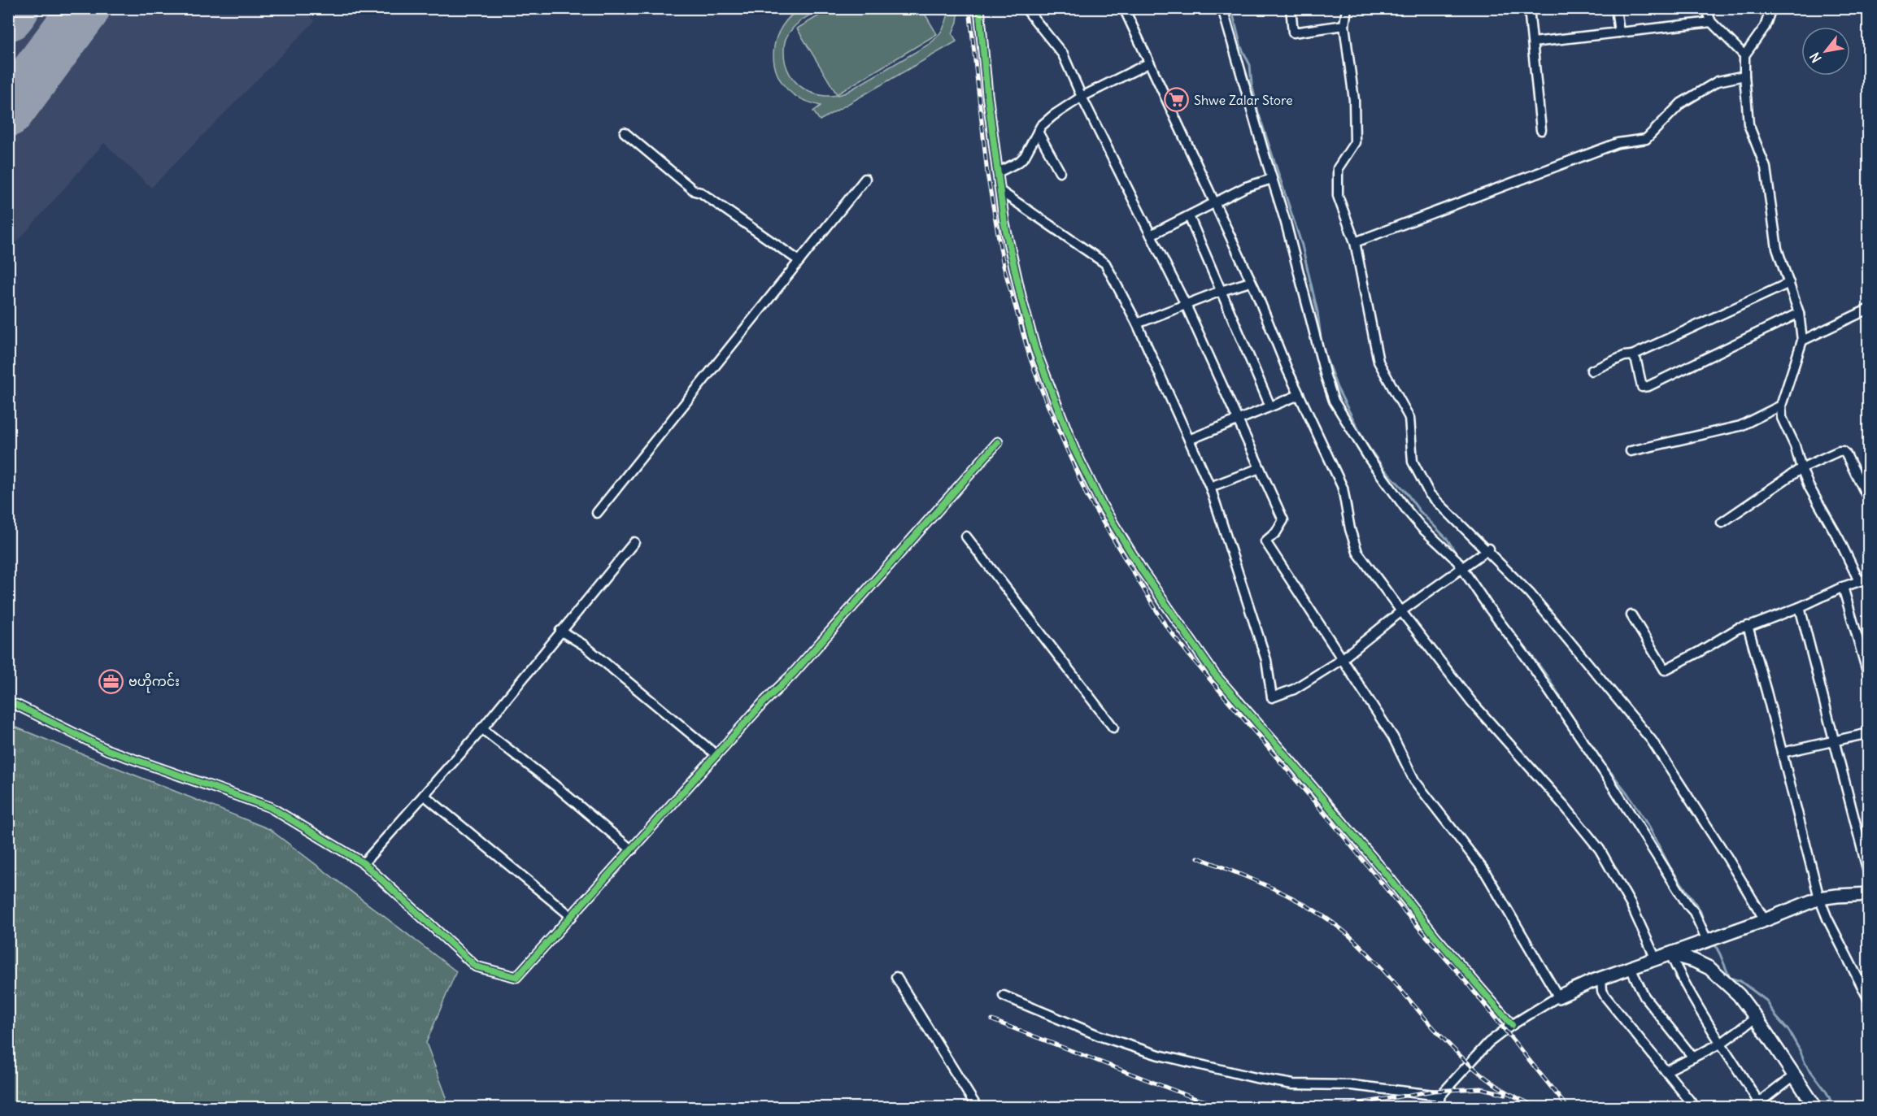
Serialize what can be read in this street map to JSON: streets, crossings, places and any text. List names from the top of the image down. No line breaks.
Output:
{"places":{"supermarket":["Shwe Zalar Store"],"office":["ဗဟိုကင်း"]},"north":"bottom left"}
